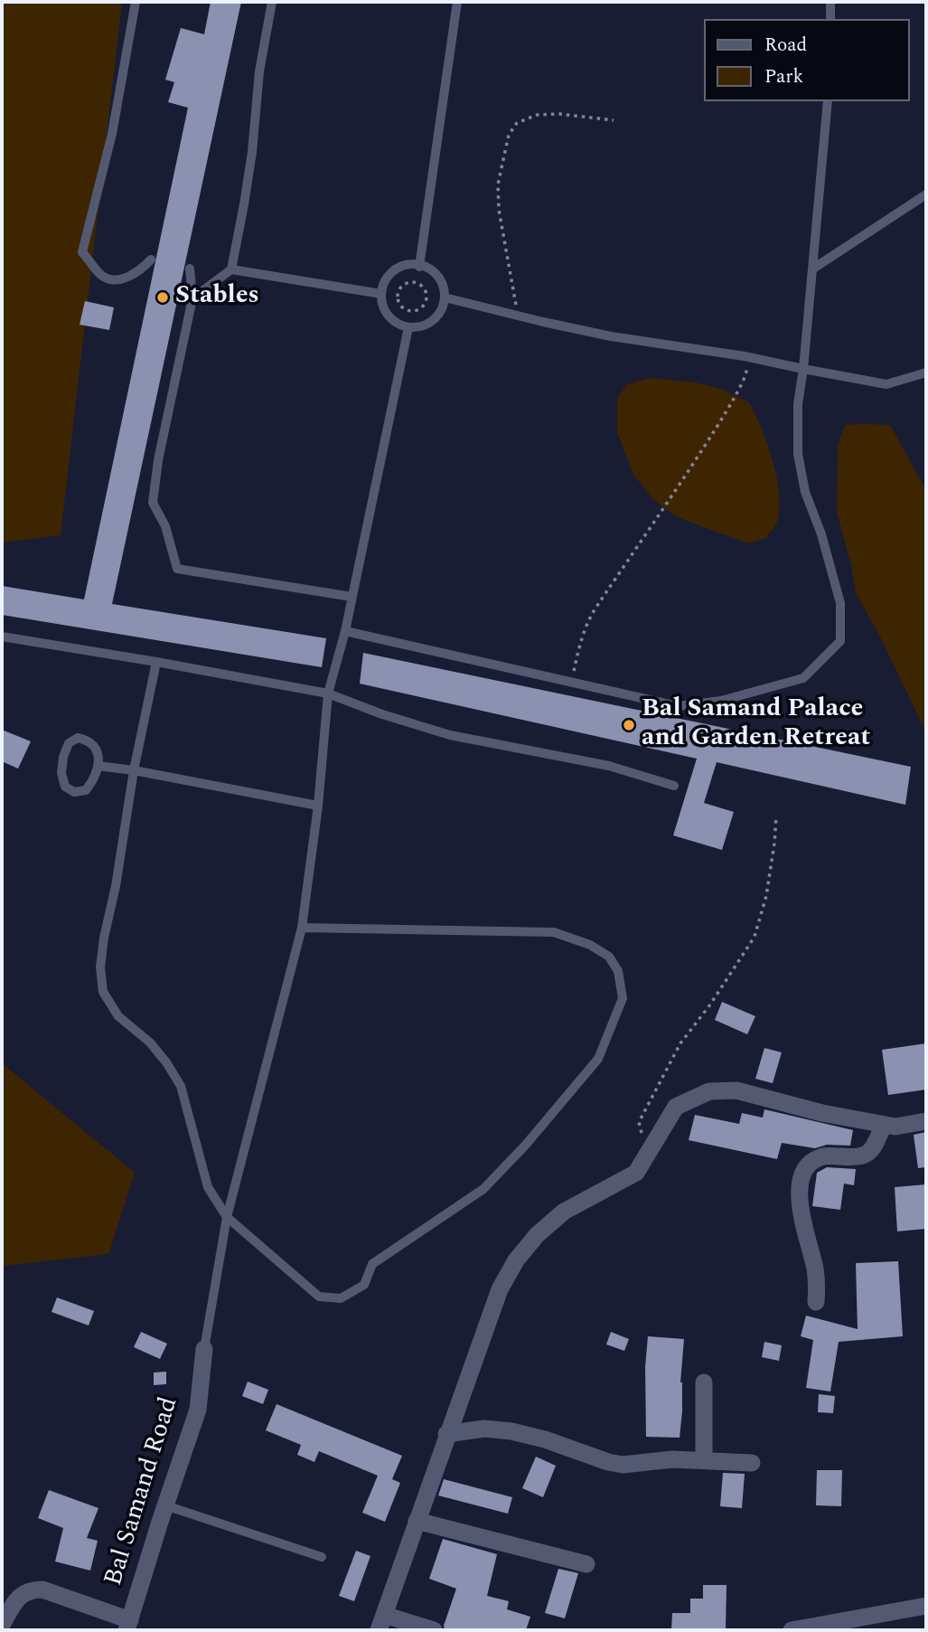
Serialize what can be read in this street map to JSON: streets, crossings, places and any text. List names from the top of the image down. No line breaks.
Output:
{"streets":{"street":["Bal Samand Road"]},"places":["Stables","Bal Samand Palace and Garden Retreat"],"legend":["Road","Park"]}
